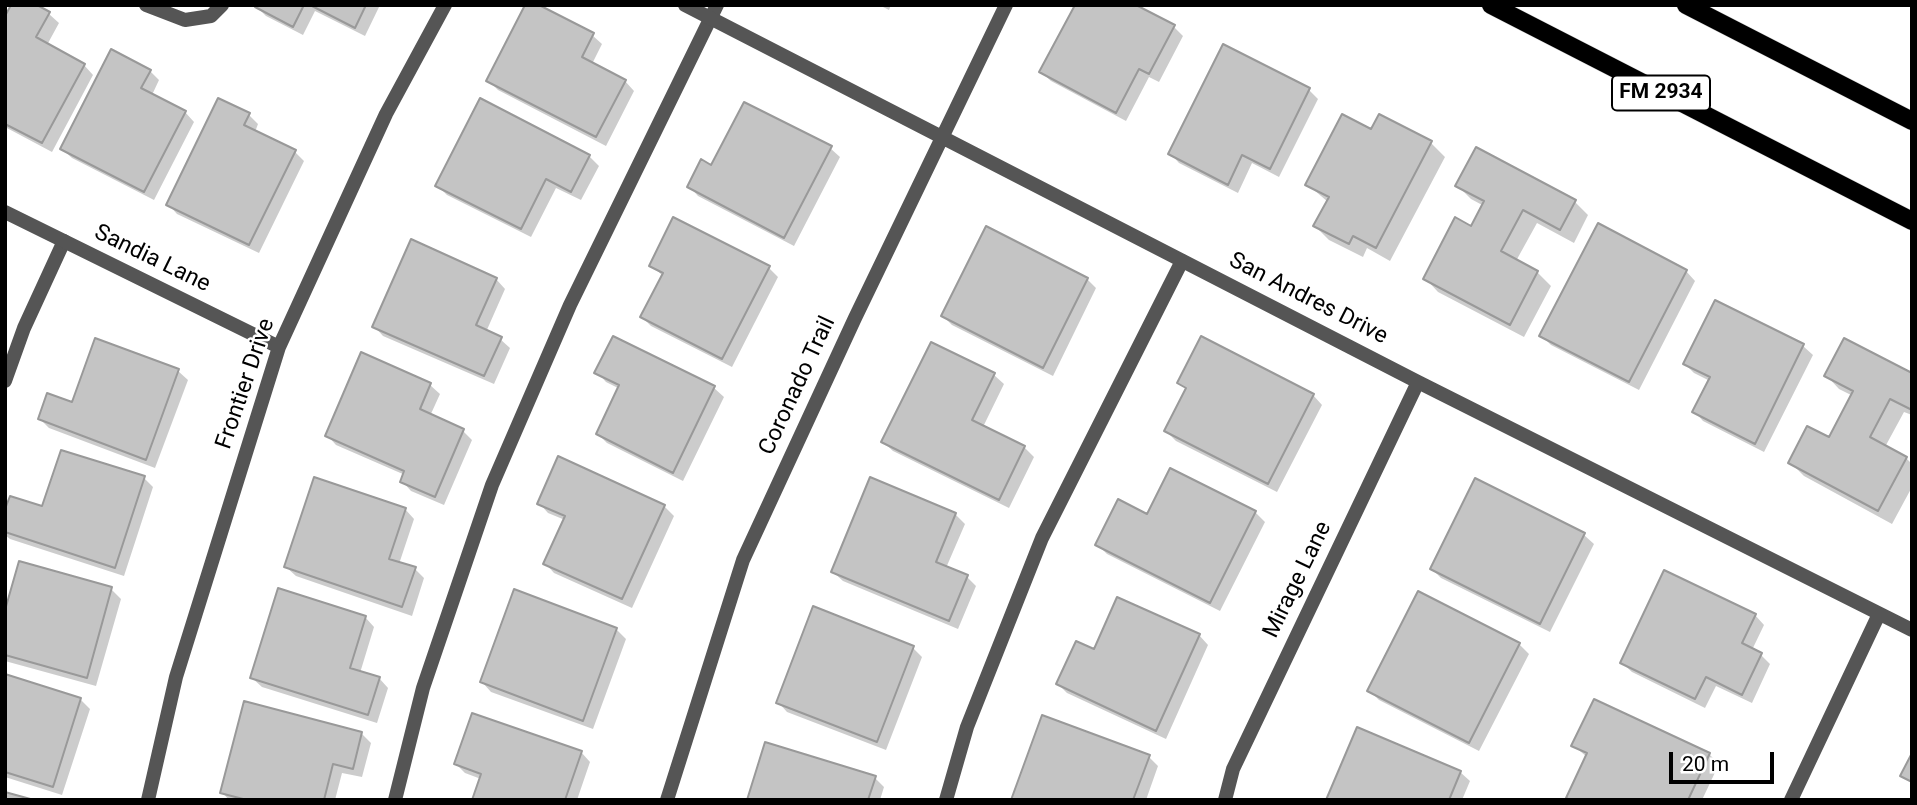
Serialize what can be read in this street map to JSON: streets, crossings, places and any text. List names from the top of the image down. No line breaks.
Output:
{"streets":{"main road":["FM 2934"],"street":["Sandia Lane","San Andres Drive","Frontier Drive","Coronado Trail","Mirage Lane"]},"crossings":[["Sandia Lane","Frontier Drive"],["San Andres Drive","Coronado Trail"],["San Andres Drive","Mirage Lane"]],"scale_bar":"20 m"}
